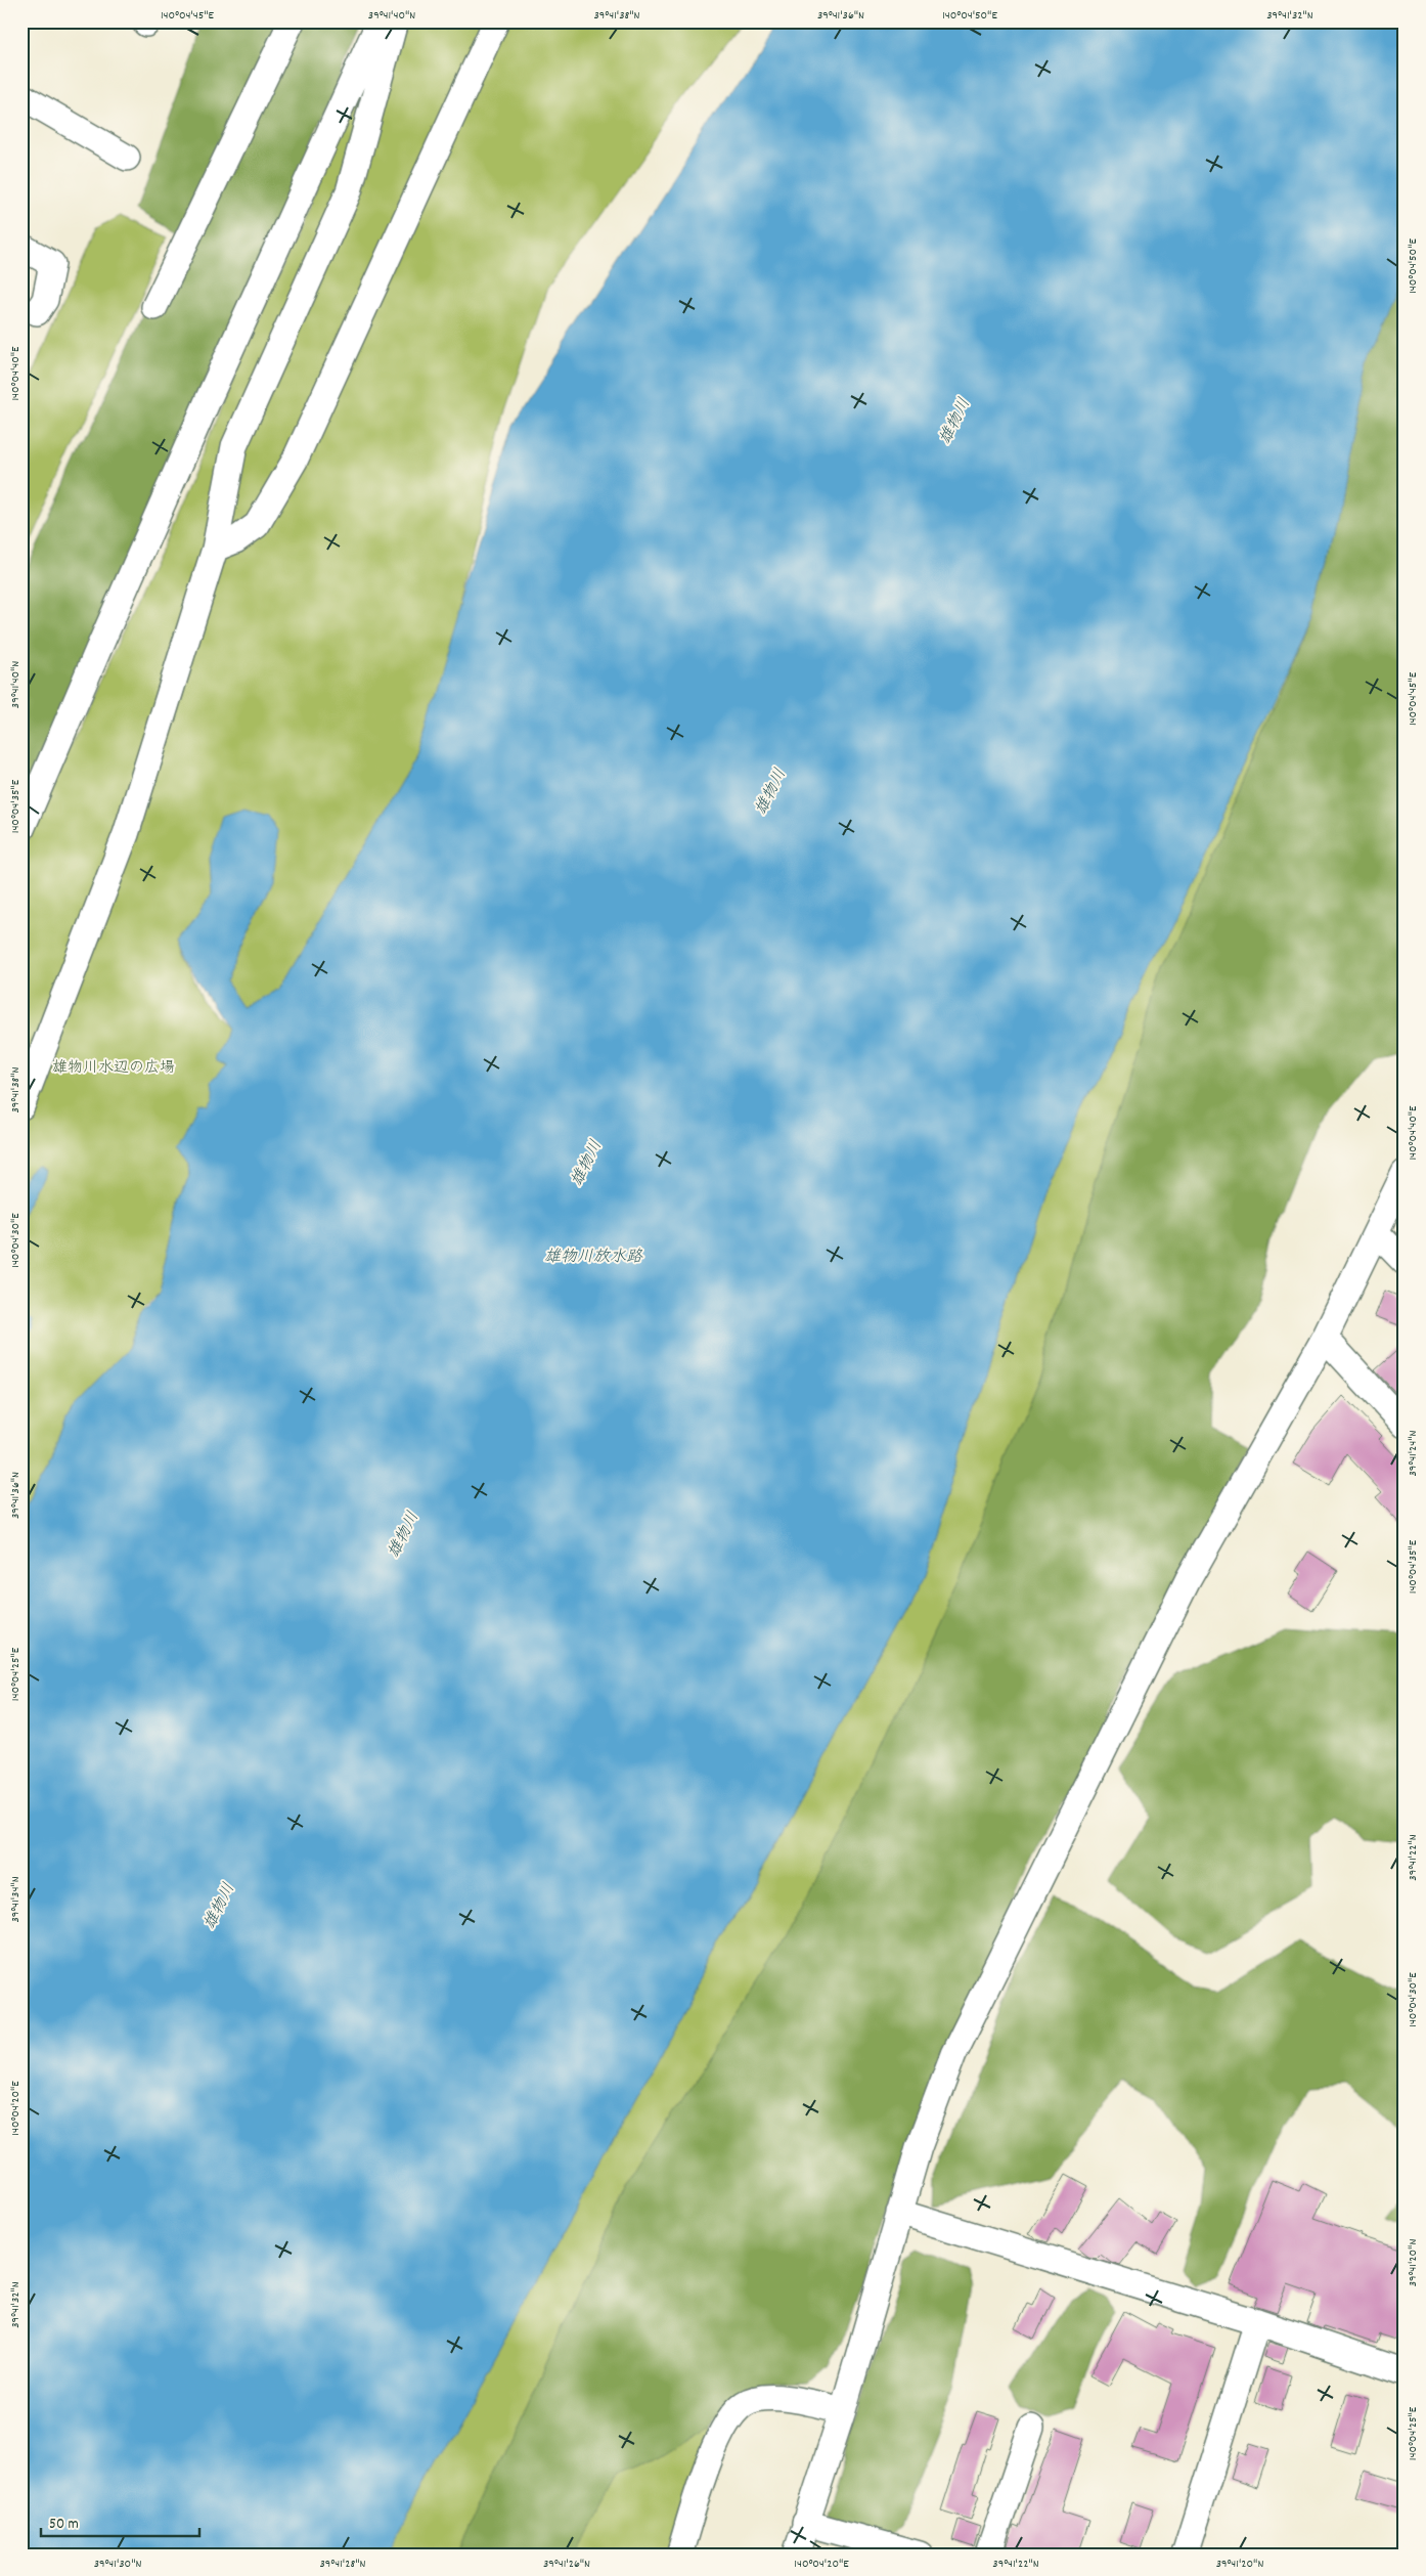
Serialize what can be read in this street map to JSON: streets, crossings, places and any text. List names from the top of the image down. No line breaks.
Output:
{"water":["雄物川","雄物川放水路"],"parks":["雄物川水辺の広場"],"scale_bar":"50 m","coordinates":["140°04'45\"E","39°41'40\"N","39°41'38\"N","39°41'36\"N","140°04'50\"E","39°41'32\"N","140°04'40\"E","140°04'35\"E","140°04'30\"E","39°41'24\"N","140°04'25\"E","39°41'22\"N","39°41'34\"N","140°04'20\"E","39°41'20\"N","39°41'30\"N","39°41'28\"N","39°41'26\"N"]}
